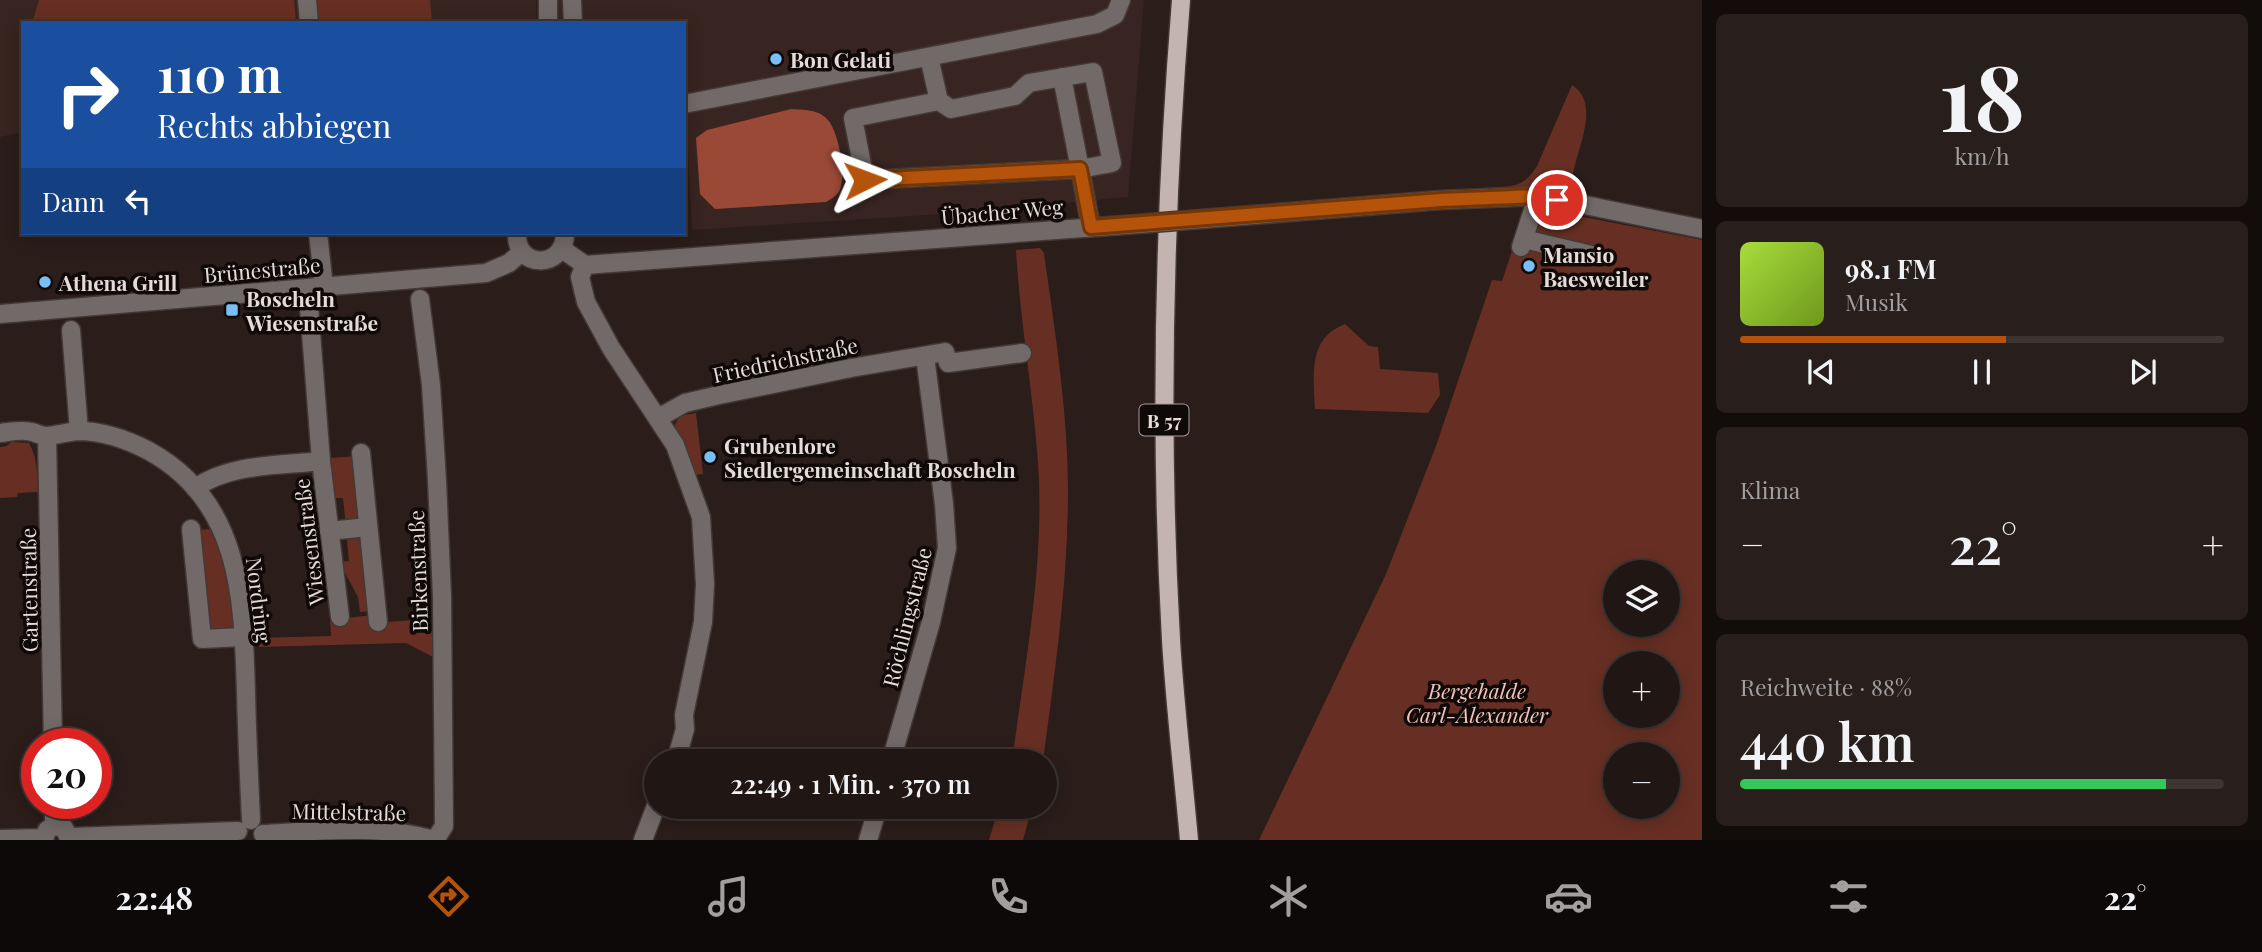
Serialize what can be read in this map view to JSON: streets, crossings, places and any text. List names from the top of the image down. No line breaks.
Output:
{"streets":{"main road":["B 57"],"street":["Übacher Weg","Brünestraße","Friedrichstraße","Wiesenstraße","Birkenstraße","Gartenstraße","Nordring","Röchlingstraße","Mittelstraße"]},"crossings":[["Friedrichstraße","Röchlingstraße"],["Wiesenstraße","Nordring"],["Birkenstraße","Mittelstraße"],["Gartenstraße","Nordring"],["Nordring","Mittelstraße"]],"parks":["Bergehalde Carl-Alexander"],"places":{"other":["Bon Gelati","Mansio Baesweiler","Athena Grill","Grubenlore Siedlergemeinschaft Boscheln"],"transit":["Boscheln Wiesenstraße"]},"page":{"tile":[["18","km/h"],"Klima",["Reichweite · 88%","440 km"]],"turn":["110 m","Rechts abbiegen"],"then":"Dann","song":["98.1 FM","Musik"],"heat":["−","22°","+"],"map_buttons":["+","−"],"limit":"20","trip":"22:49 · 1 Min. · 370 m","tabs":["22:48","22°"]}}
